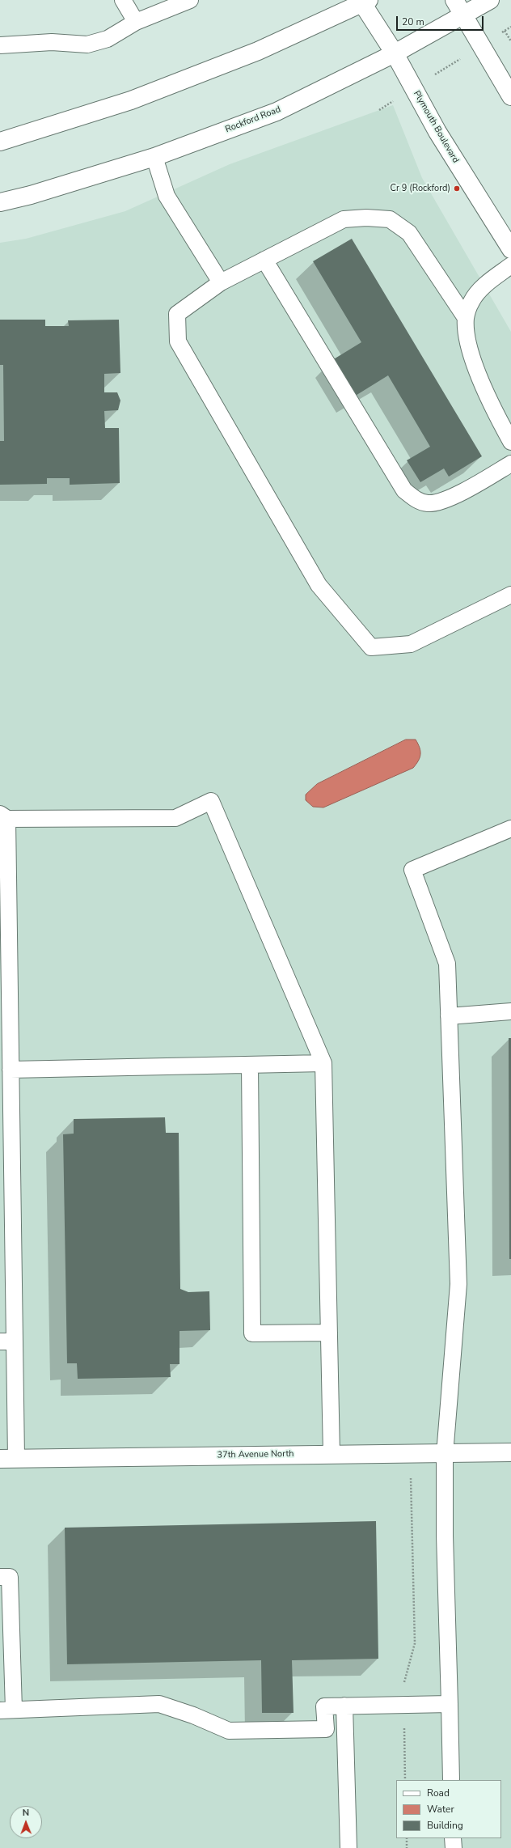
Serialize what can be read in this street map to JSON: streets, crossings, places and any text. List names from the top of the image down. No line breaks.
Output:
{"streets":{"main road":["Rockford Road","Plymouth Boulevard","37th Avenue North"]},"crossings":[["Rockford Road","Plymouth Boulevard"]],"places":["Cr 9 (Rockford)"],"legend":["Road","Water","Building"],"scale_bar":"20 m","north":"top"}
